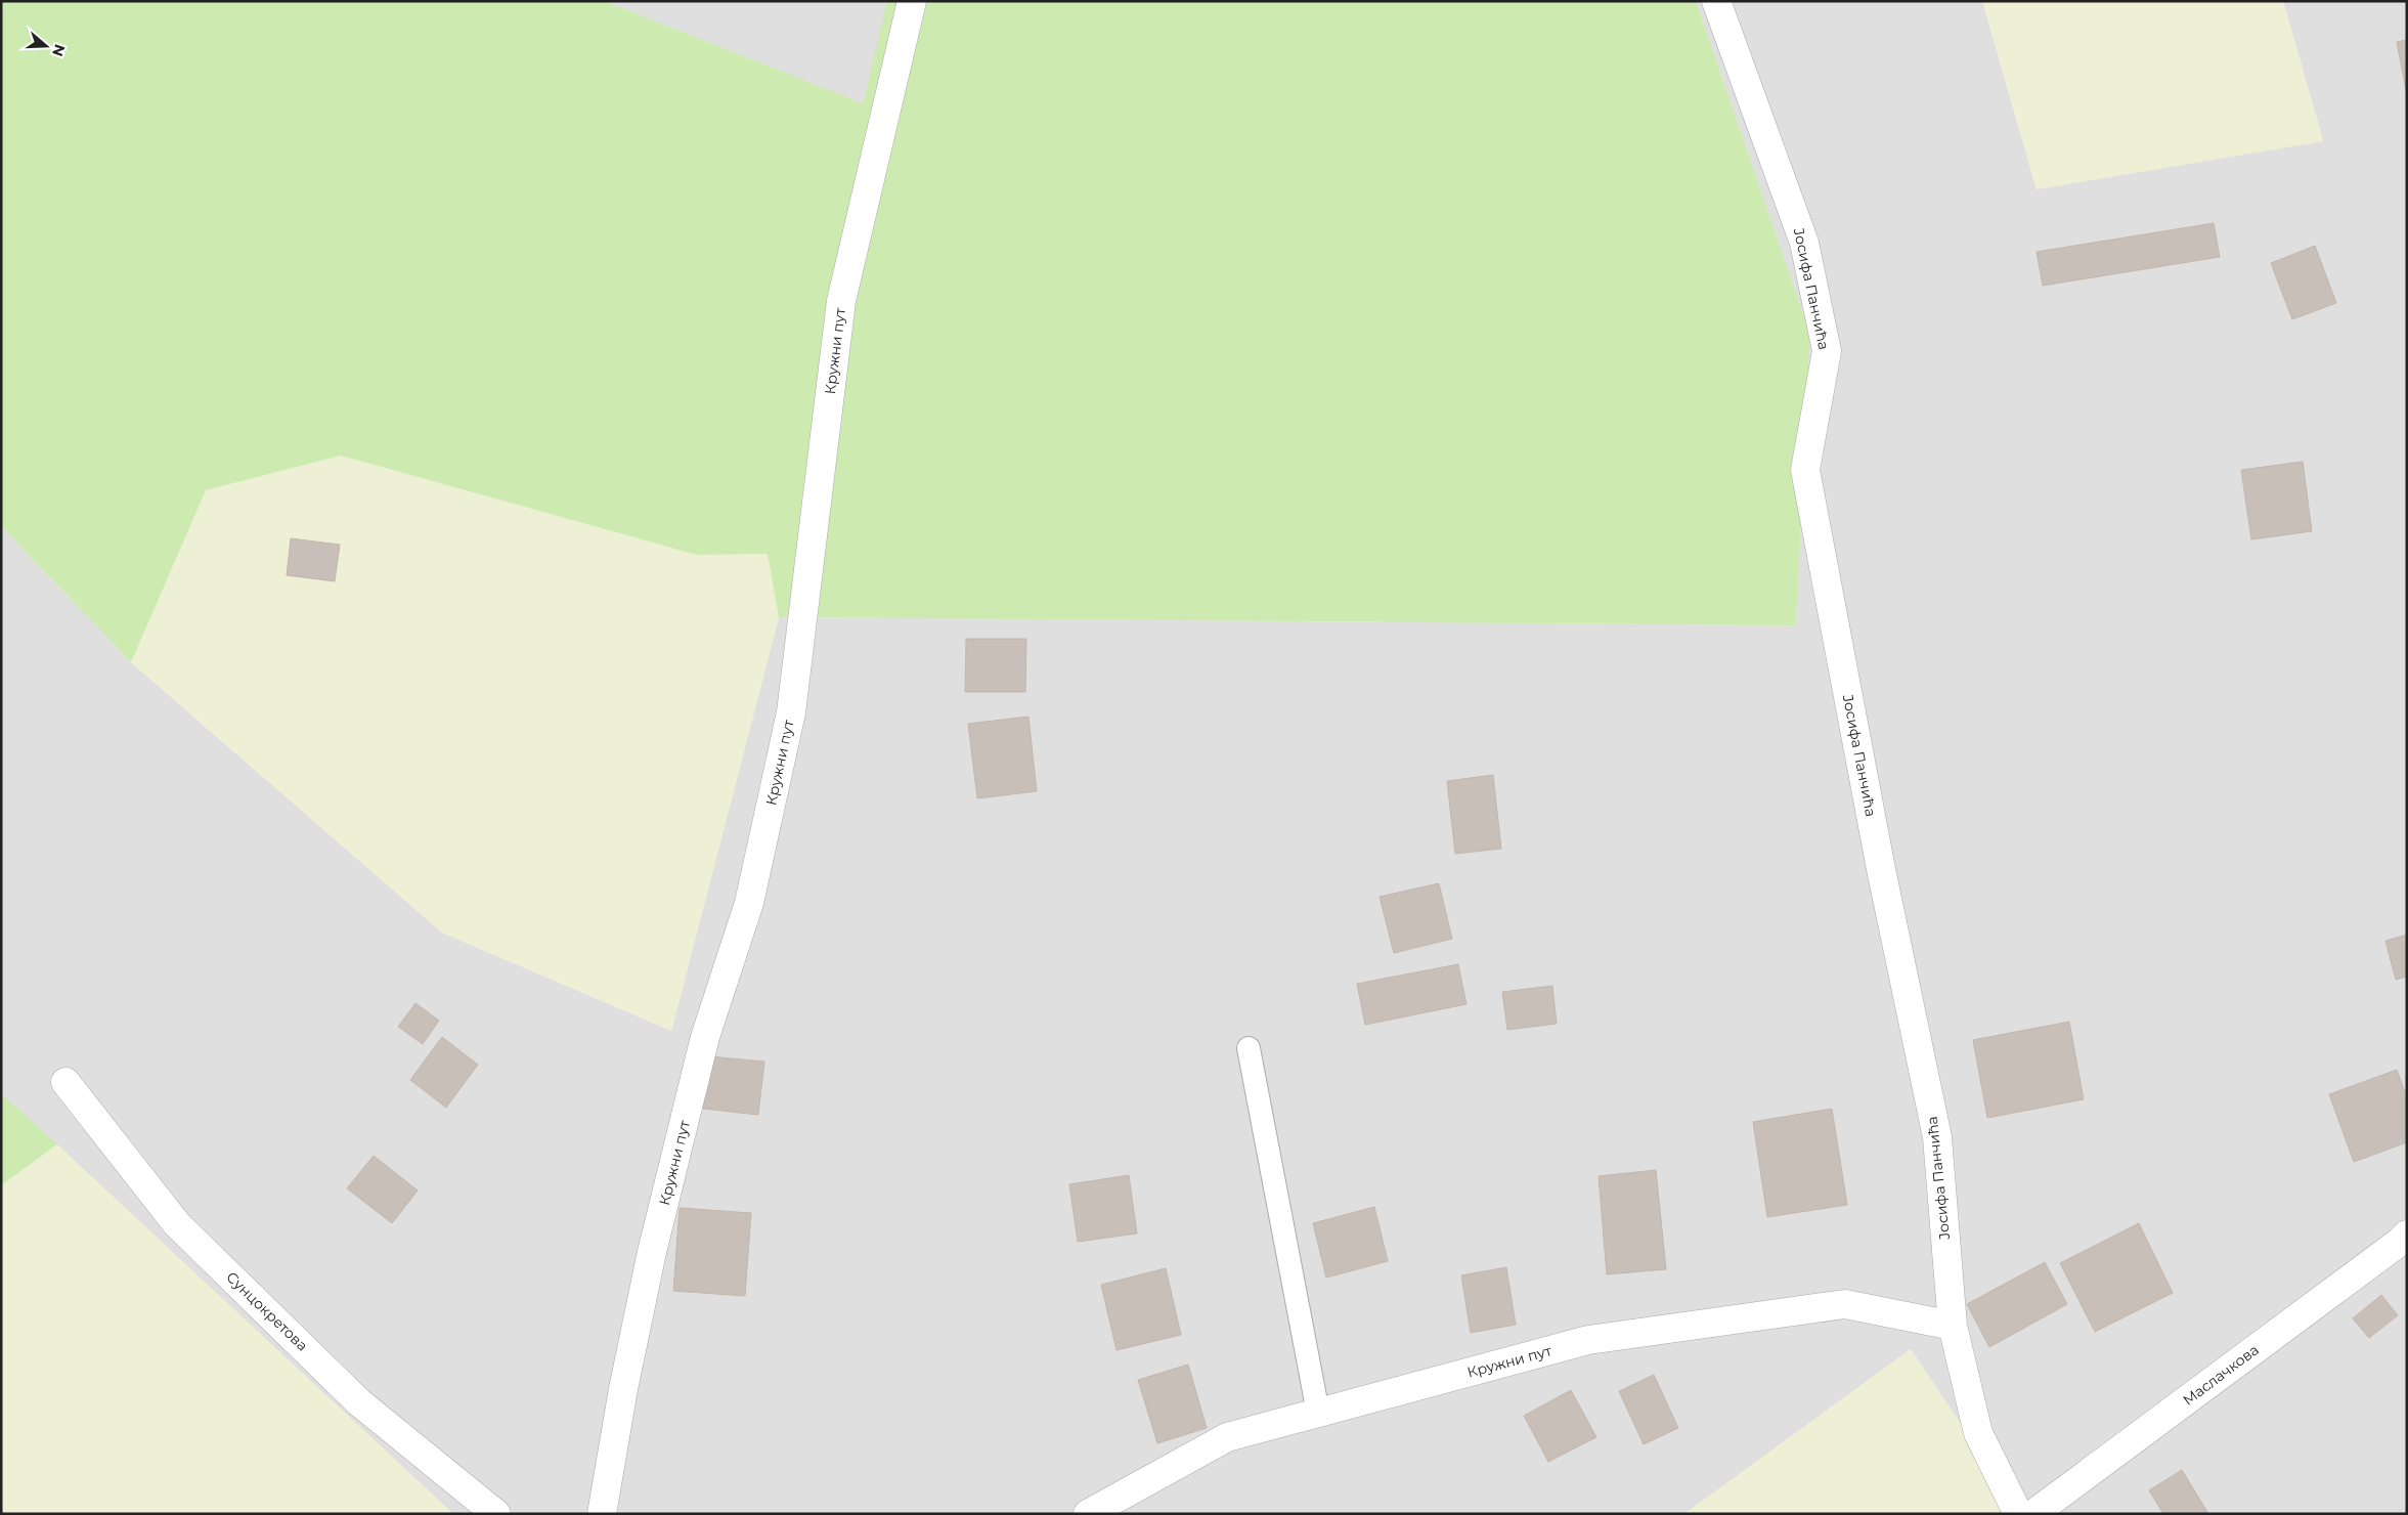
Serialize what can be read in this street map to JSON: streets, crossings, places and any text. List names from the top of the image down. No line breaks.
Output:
{"streets":{"street":["Јосифа Панчића","Кружни пут","Сунцокретова","Маслачкова"]},"crossings":[["Јосифа Панчића","Кружни пут"]],"north":"right"}
